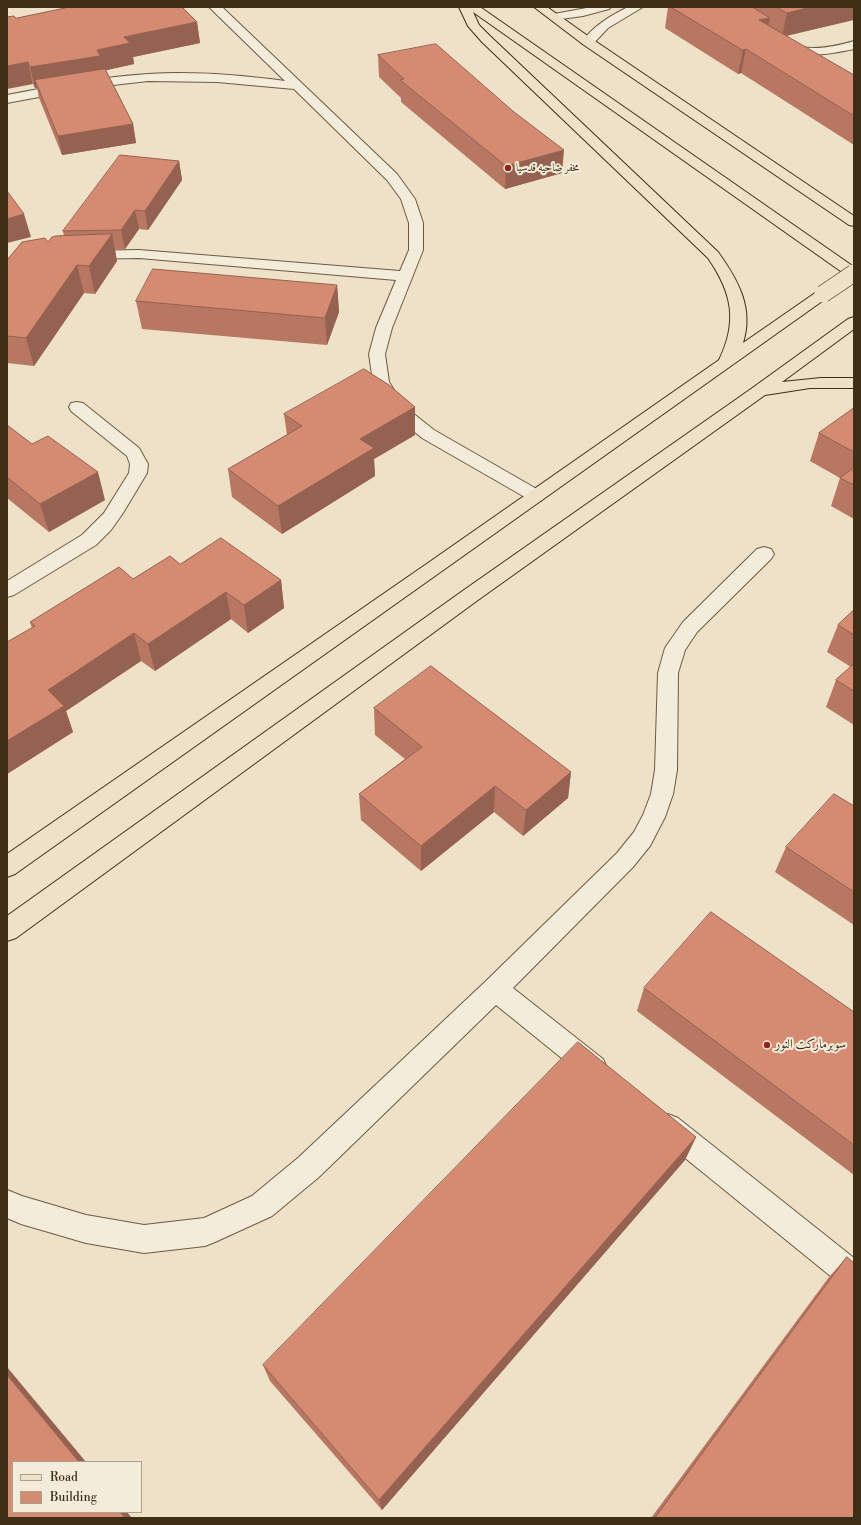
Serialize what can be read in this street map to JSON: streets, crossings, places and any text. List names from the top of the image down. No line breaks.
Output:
{"places":["مخفر ضاحيه قدسيا","سوبرماركت النور"],"legend":["Road","Building"]}
